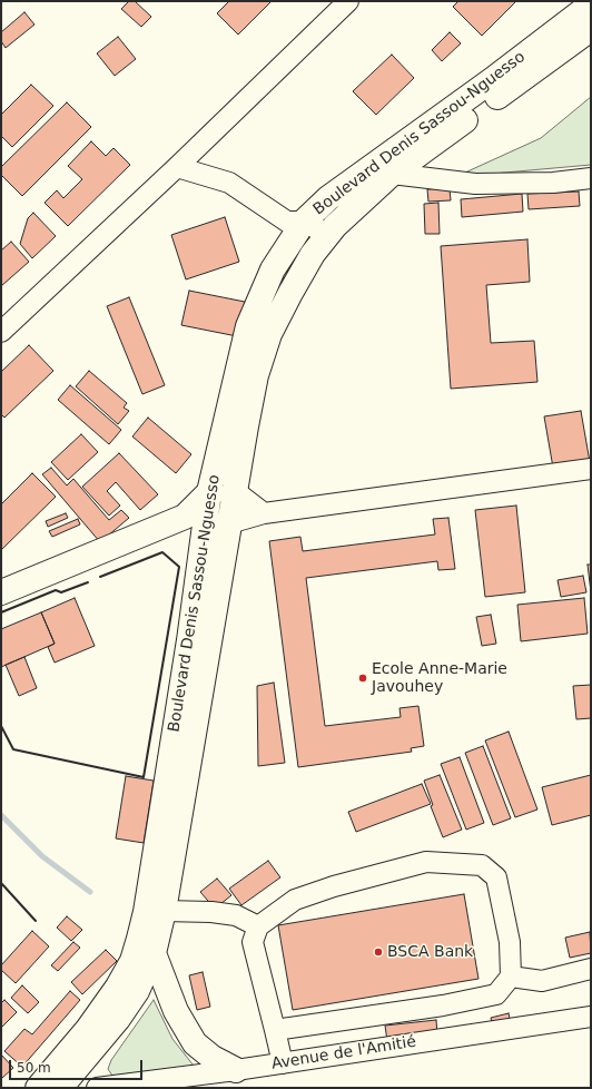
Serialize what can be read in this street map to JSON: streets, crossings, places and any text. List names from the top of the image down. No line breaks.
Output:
{"streets":{"main road":["Boulevard Denis Sassou-Nguesso"],"street":["Avenue de l'Amitié"]},"places":["Ecole Anne-Marie Javouhey","BSCA Bank"],"scale_bar":"50 m"}
